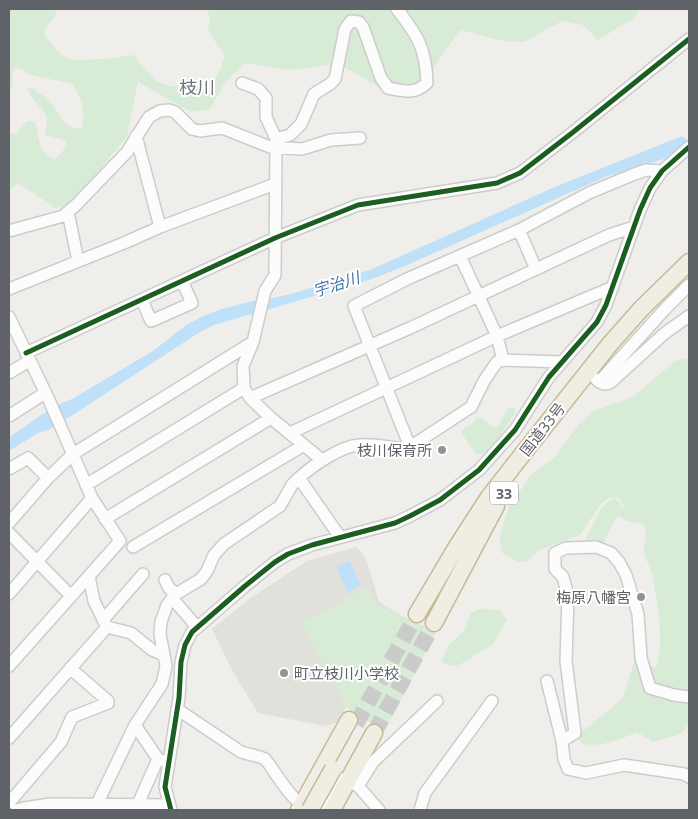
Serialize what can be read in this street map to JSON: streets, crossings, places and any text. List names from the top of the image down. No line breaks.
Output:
{"streets":{"highway":["国道33号","33"]},"crossings":[["国道33号","33"]],"districts":["枝川"],"water":["宇治川"],"places":["枝川保育所","梅原八幡宮","町立枝川小学校"]}
